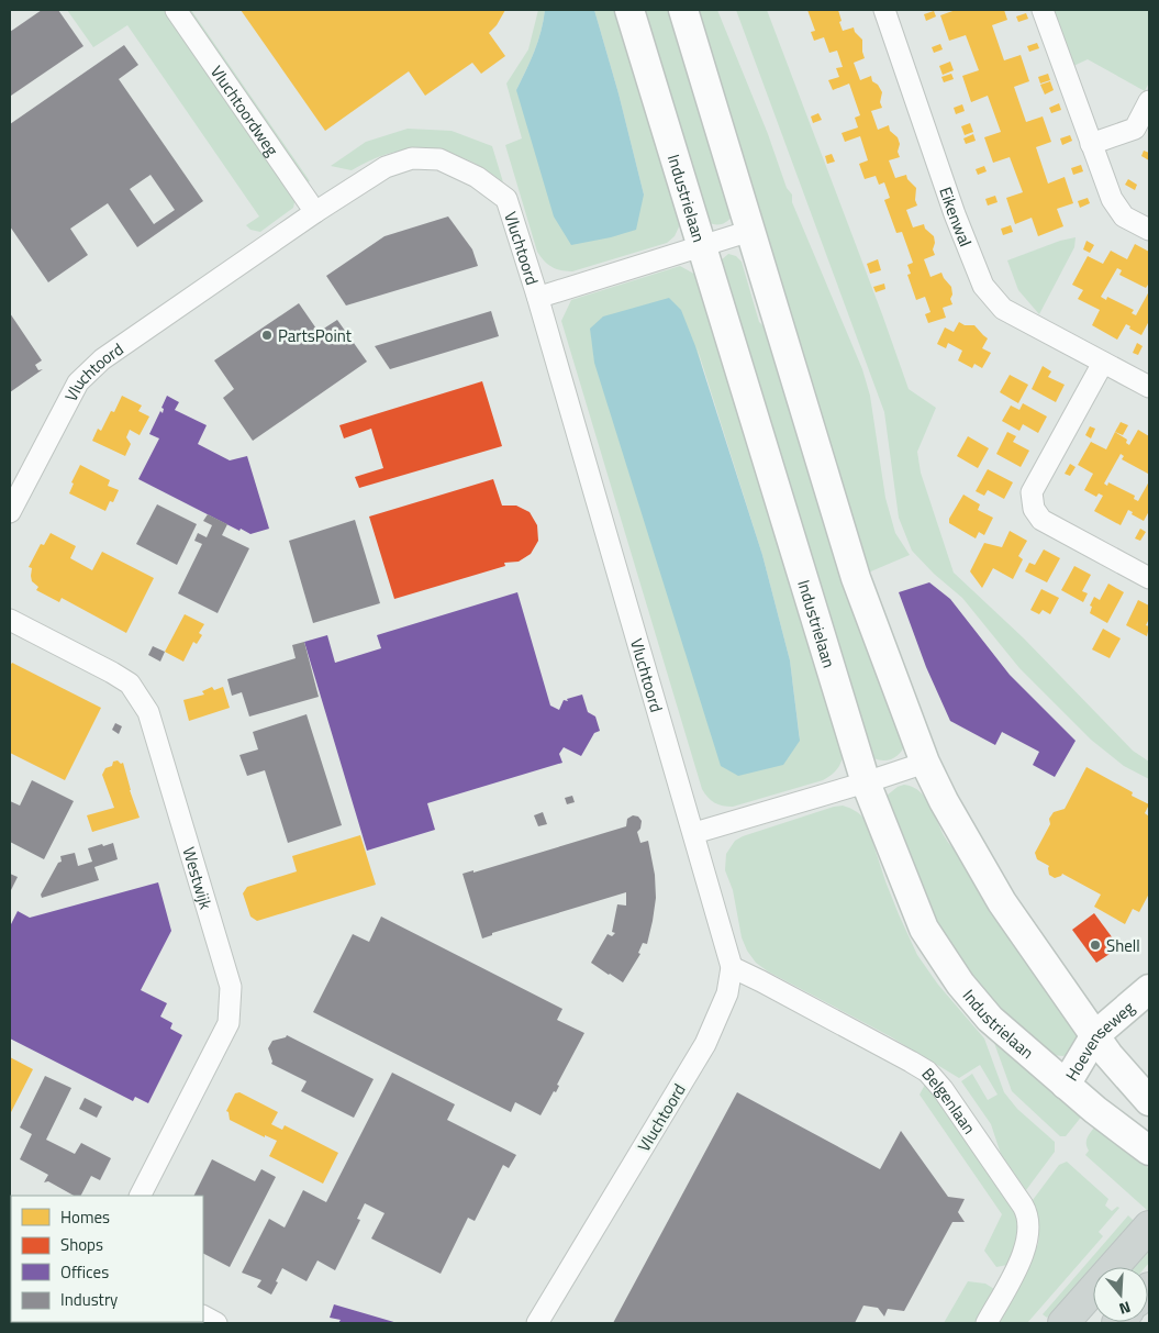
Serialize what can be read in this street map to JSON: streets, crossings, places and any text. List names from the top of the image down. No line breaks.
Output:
{"streets":{"main road":["Industrielaan","Hoevenseweg"],"street":["Vluchtoordweg","Eikenwal","Vluchtoord","Westwijk","Belgenlaan"]},"crossings":[["Vluchtoordweg","Vluchtoord"],["Industrielaan","Hoevenseweg"],["Vluchtoord","Belgenlaan"]],"places":["PartsPoint","Shell"],"legend":["Homes","Shops","Offices","Industry"],"north":"bottom"}
